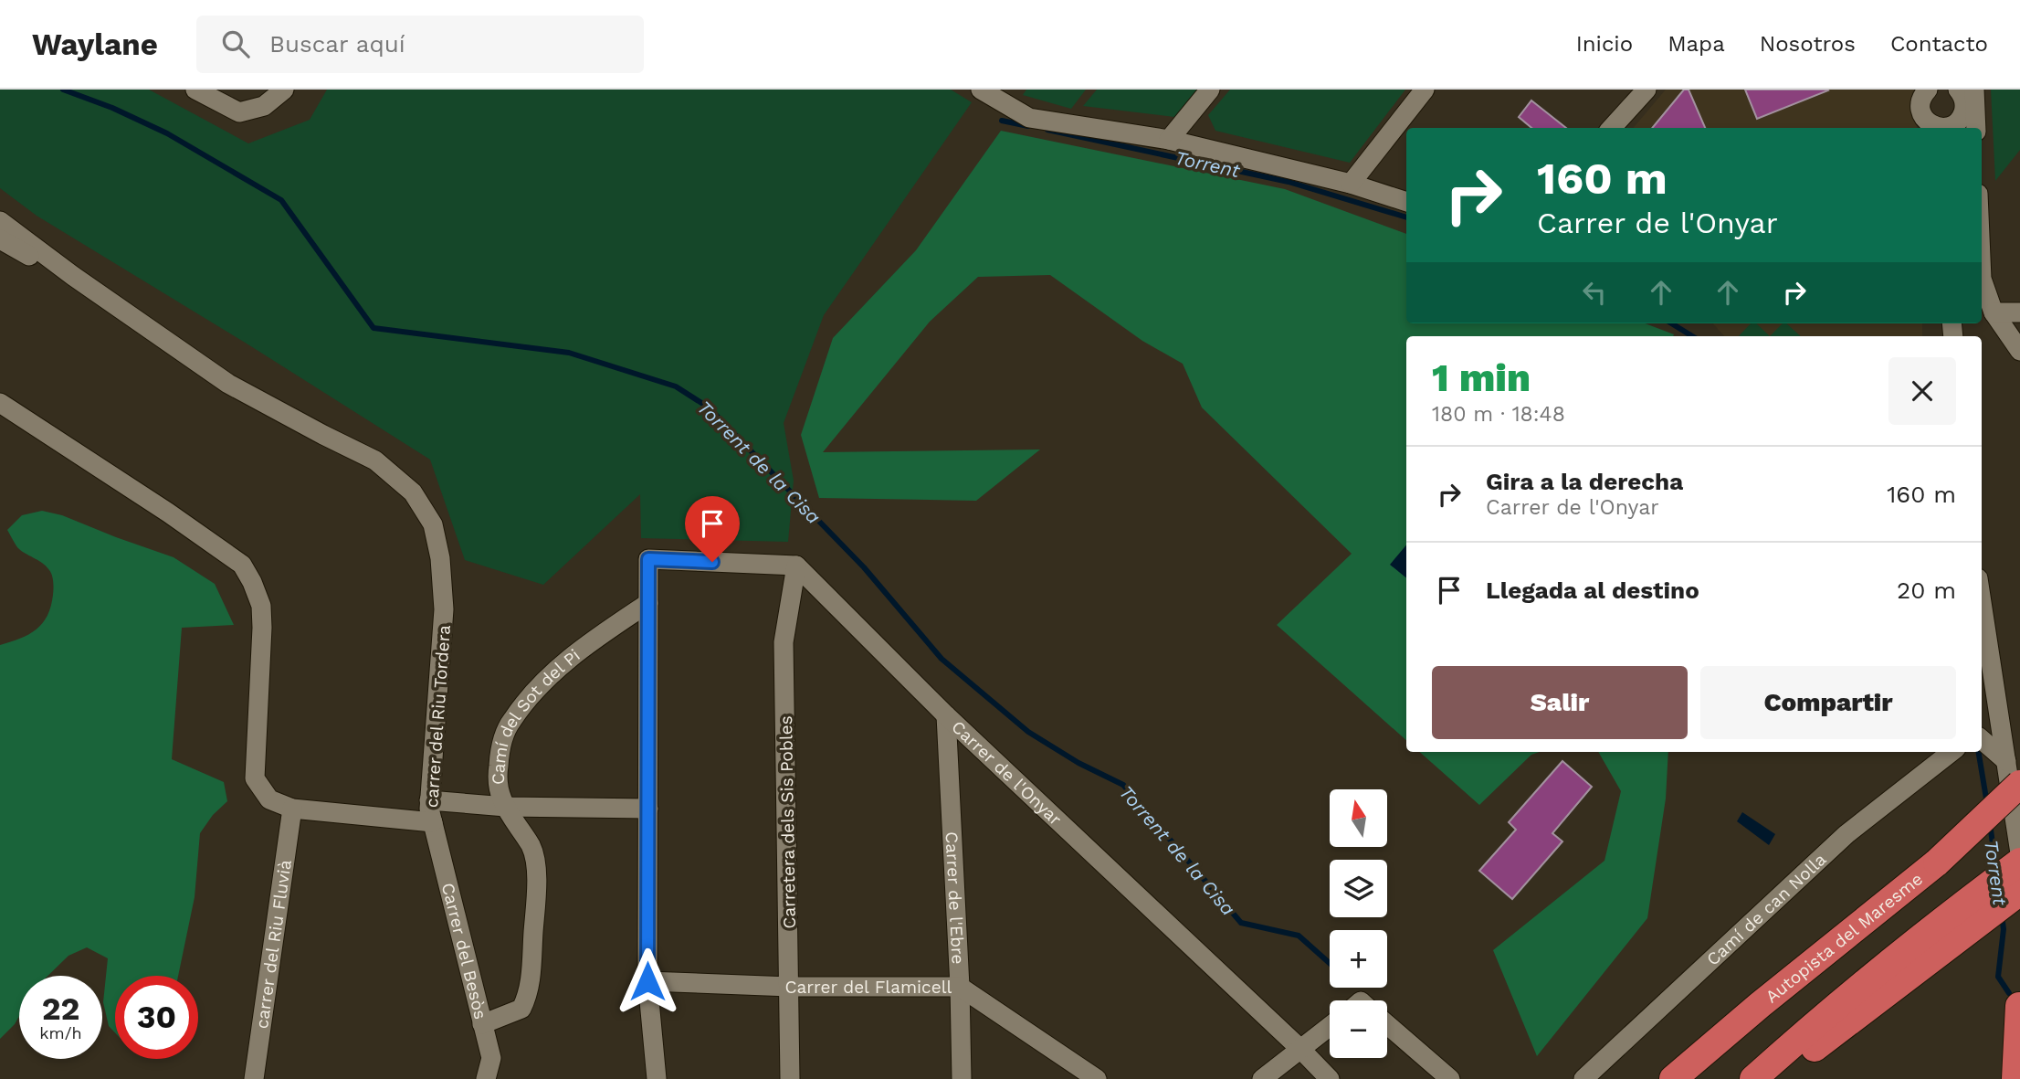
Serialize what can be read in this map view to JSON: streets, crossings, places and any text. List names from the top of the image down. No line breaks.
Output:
{"streets":{"highway":["Autopista del Maresme"],"street":["carrer del Riu Tordera","Camí del Sot del Pi","Carrer de l'Onyar","Carretera dels Sis Pobles","Carrer de l'Ebre","Camí de can Nolla","carrer del Riu Fluvià","Carrer del Besòs","Carrer del Flamicell"]},"crossings":[["carrer del Riu Tordera","Carrer del Besòs"],["Camí del Sot del Pi","Carrer del Besòs"],["Carrer de l'Onyar","Carretera dels Sis Pobles"],["Carrer de l'Onyar","Carrer de l'Ebre"],["Carretera dels Sis Pobles","Carrer del Flamicell"],["Carrer de l'Ebre","Carrer del Flamicell"]],"water":["Torrent","Torrent de la Cisa"],"north":"top","page":{"header":"Waylane","search":"Buscar aquí","nav":["Inicio","Mapa","Nosotros","Contacto"],"turn":["160 m","Carrer de l'Onyar"],"heading":["1 min","180 m · 18:48"],"list":[{"name":"Gira a la derecha","note":"Carrer de l'Onyar","value":"160 m"},{"name":"Llegada al destino","value":"20 m"}],"buttons":["Salir","Compartir"],"map_buttons":["+","−"],"speed":"22 km/h","limit":"30"}}
